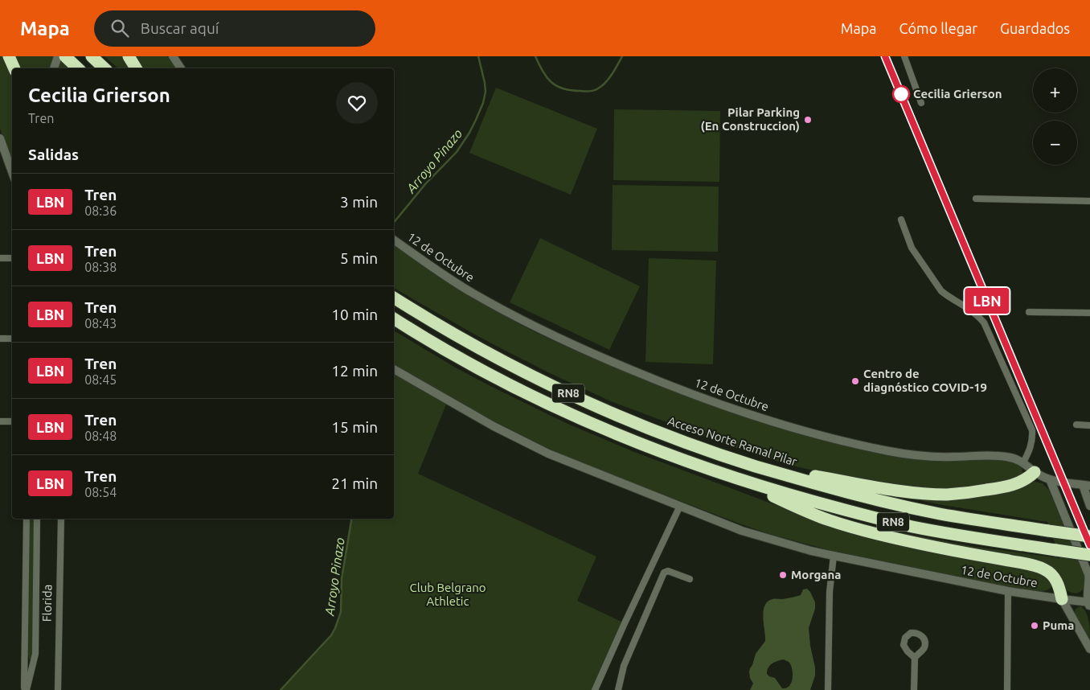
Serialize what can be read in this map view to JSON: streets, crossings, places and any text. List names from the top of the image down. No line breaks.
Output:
{"streets":{"highway":["RN8","Acceso Norte Ramal Pilar"],"street":["12 de Octubre","Florida"]},"water":["Arroyo Pinazo"],"parks":["Club Belgrano Athletic"],"places":["Cecilia Grierson","Pilar Parking (En Construccion)","Centro de diagnóstico COVID-19","Morgana","Puma"],"page":{"header":"Mapa","search":"Buscar aquí","nav":["Mapa","Cómo llegar","Guardados"],"on_map":"LBN","map_buttons":["+","−"],"heading":[["Cecilia Grierson","Tren"],"Salidas"],"list":[{"mark":"LBN","name":"Tren","note":"08:36","value":"3 min"},{"mark":"LBN","name":"Tren","note":"08:38","value":"5 min"},{"mark":"LBN","name":"Tren","note":"08:43","value":"10 min"},{"mark":"LBN","name":"Tren","note":"08:45","value":"12 min"},{"mark":"LBN","name":"Tren","note":"08:48","value":"15 min"},{"mark":"LBN","name":"Tren","note":"08:54","value":"21 min"}]}}
